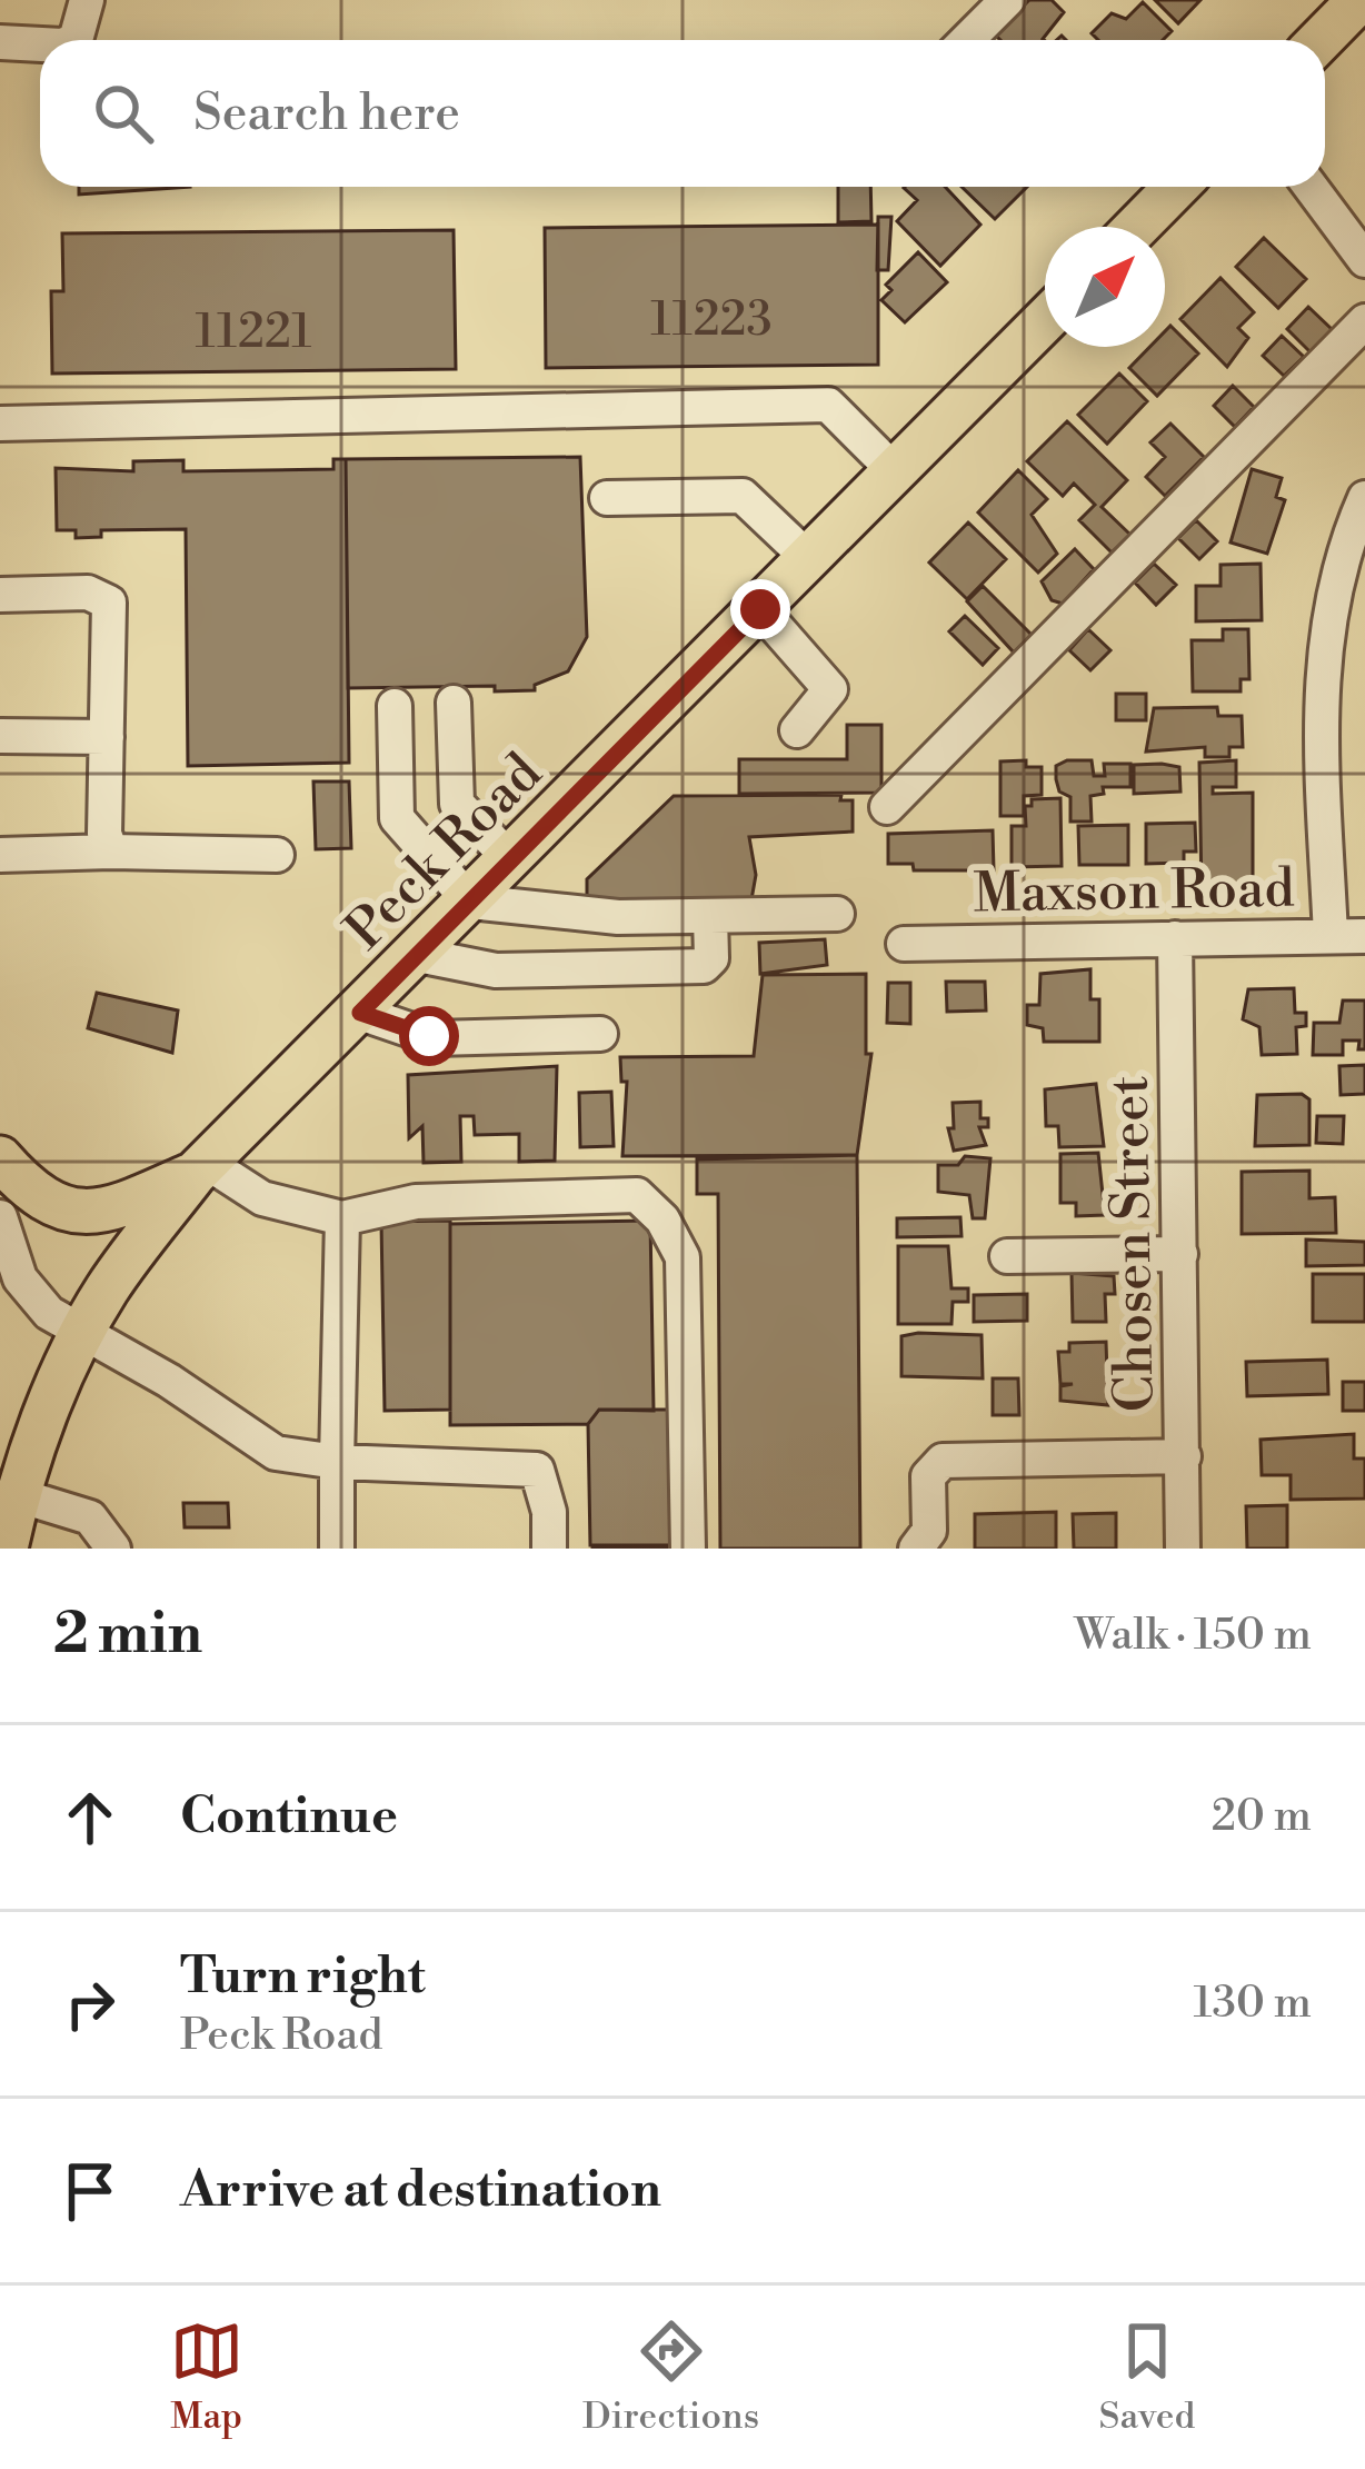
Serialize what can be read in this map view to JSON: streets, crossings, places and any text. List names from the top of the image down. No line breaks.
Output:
{"streets":{"main road":["Peck Road"],"street":["Maxson Road","Chosen Street"]},"crossings":[["Maxson Road","Chosen Street"]],"house_numbers":["11223","11221"],"north":"top right","page":{"search":"Search here","heading":["2 min","Walk · 150 m"],"list":[["Continue","20 m"],["Turn right","Peck Road","130 m"],"Arrive at destination"],"nav":["Map","Directions","Saved"]}}
